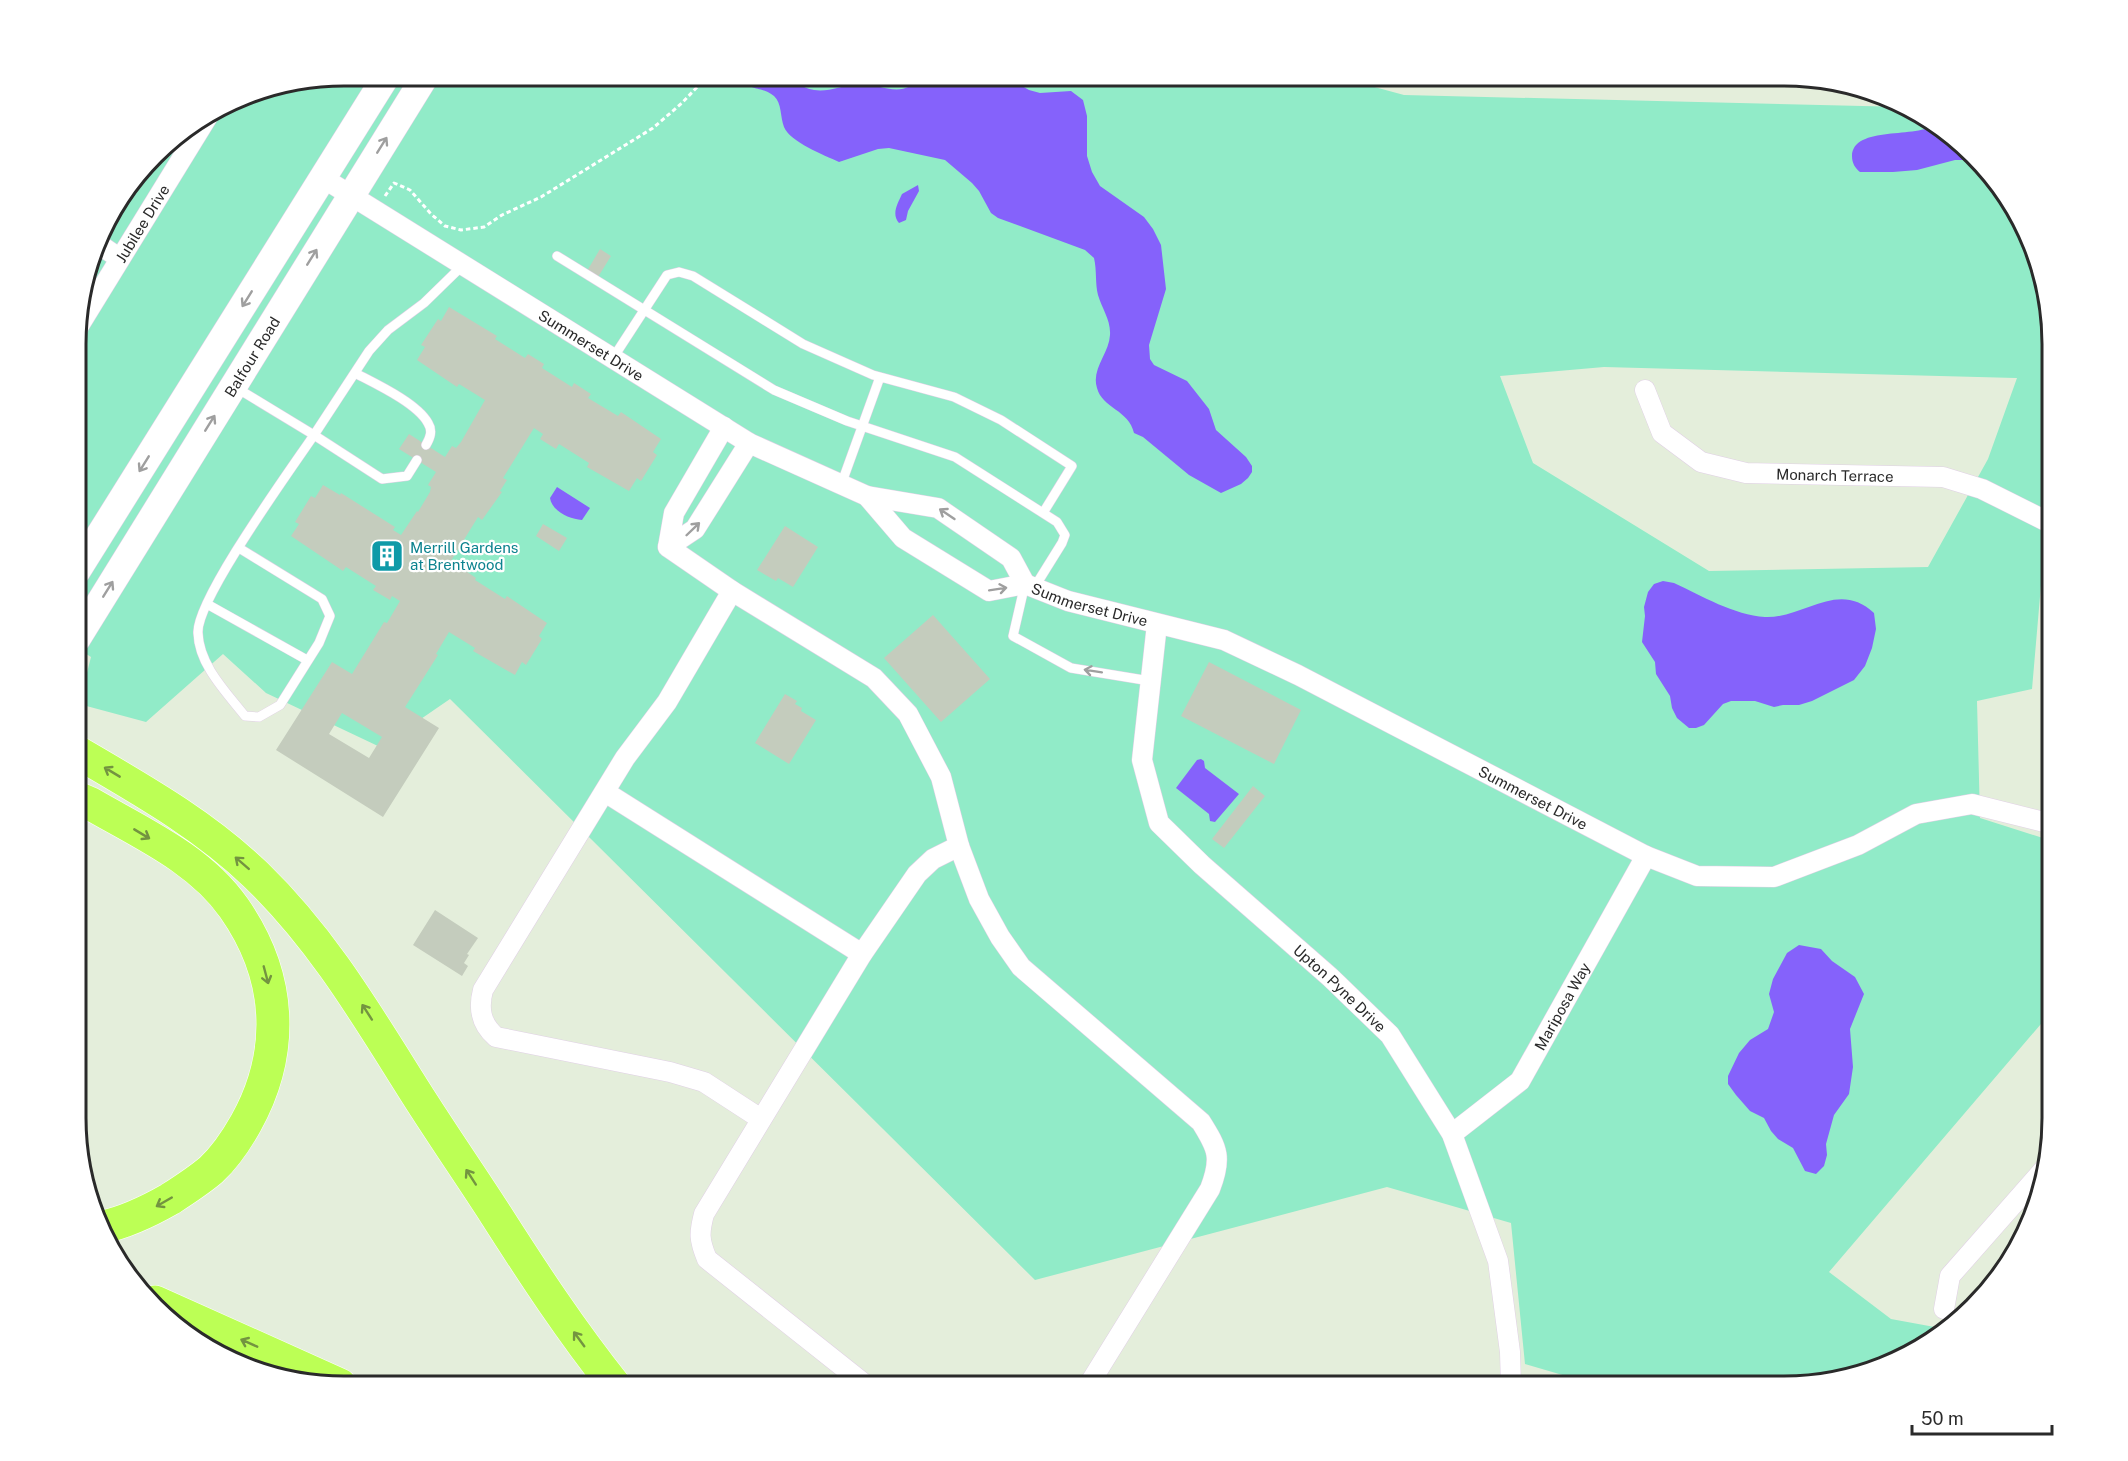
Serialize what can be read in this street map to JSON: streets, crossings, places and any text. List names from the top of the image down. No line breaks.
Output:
{"streets":{"main road":["Balfour Road"],"street":["Jubilee Drive","Summerset Drive","Monarch Terrace","Upton Pyne Drive","Mariposa Way"]},"crossings":[["Summerset Drive","Balfour Road"],["Summerset Drive","Upton Pyne Drive"],["Summerset Drive","Mariposa Way"],["Upton Pyne Drive","Mariposa Way"]],"places":{"building":["Merrill Gardens at Brentwood"]},"scale_bar":"50 m"}
